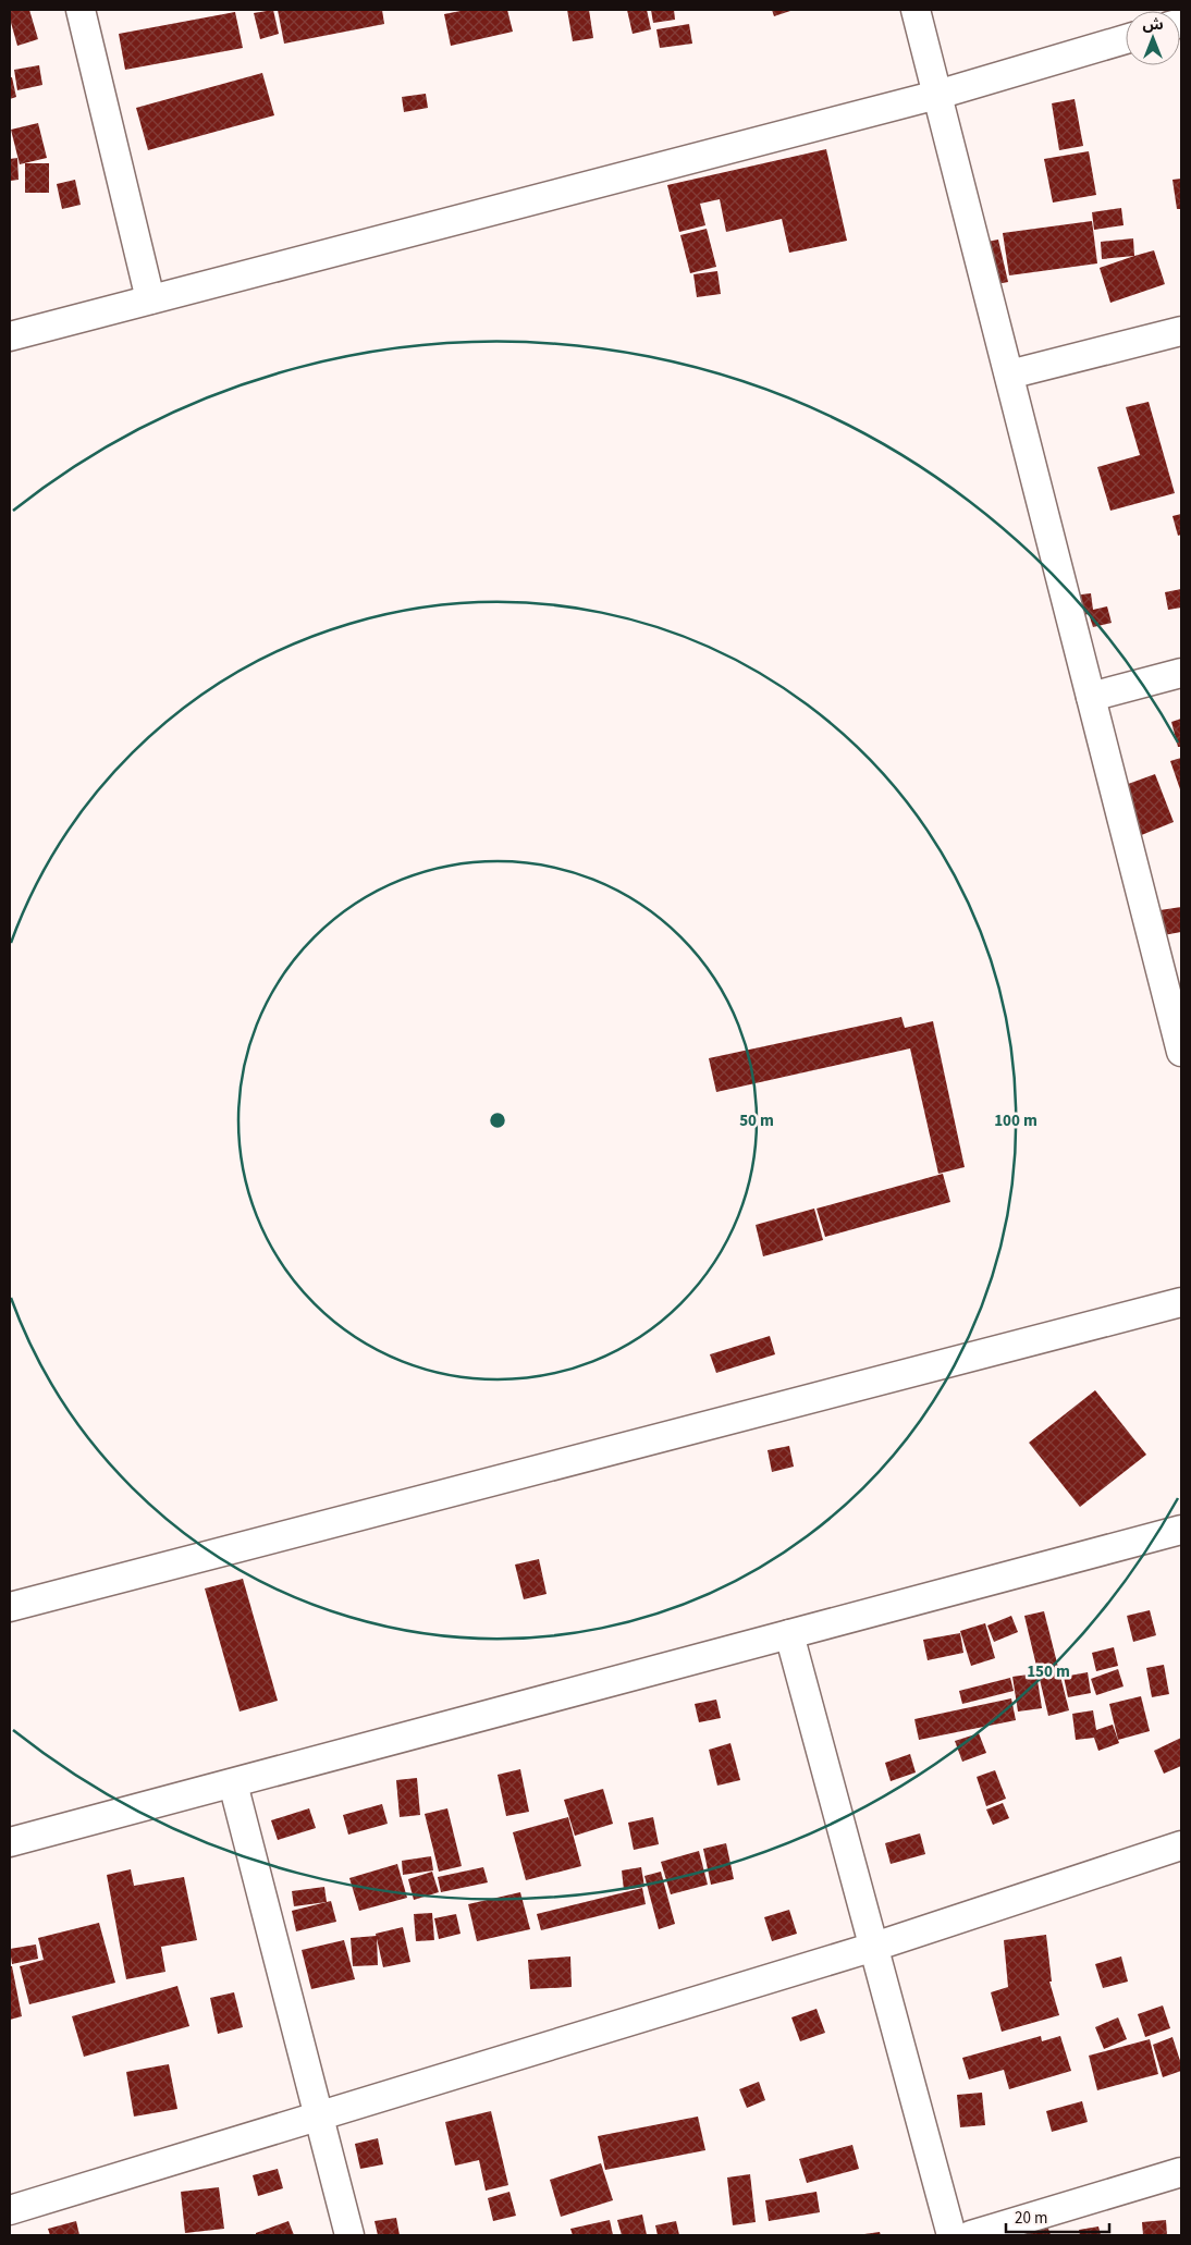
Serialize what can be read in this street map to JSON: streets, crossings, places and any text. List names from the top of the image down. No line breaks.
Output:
{"scale_bar":"20 m","north":"top","rings":["50 m","100 m","150 m"]}
